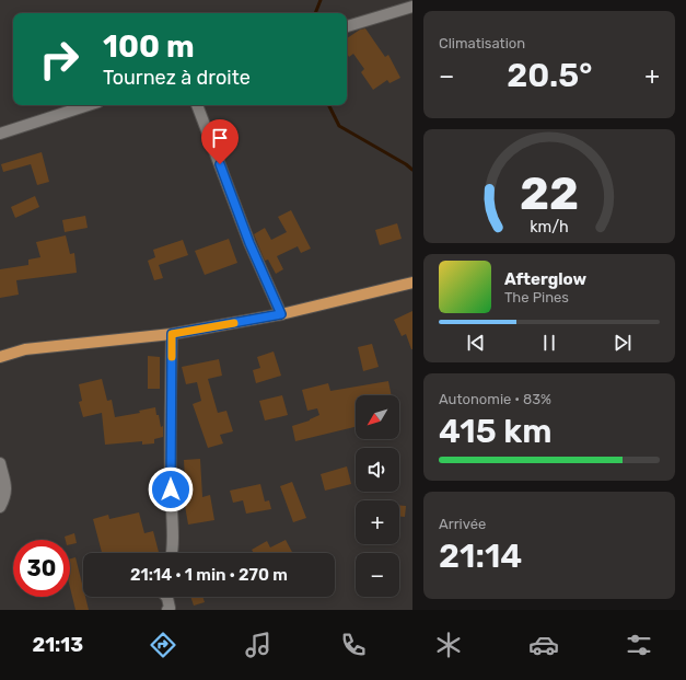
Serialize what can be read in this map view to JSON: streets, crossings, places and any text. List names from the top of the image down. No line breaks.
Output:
{"north":"bottom left","page":{"tile":["Climatisation",["Autonomie · 83%","415 km"],["Arrivée","21:14"]],"turn":["100 m","Tournez à droite"],"heat":["−","20.5°","+"],"song":["Afterglow","The Pines"],"map_buttons":["+","−"],"limit":"30","trip":"21:14 · 1 min · 270 m","tabs":"21:13","gauge":["22","km/h"]}}
